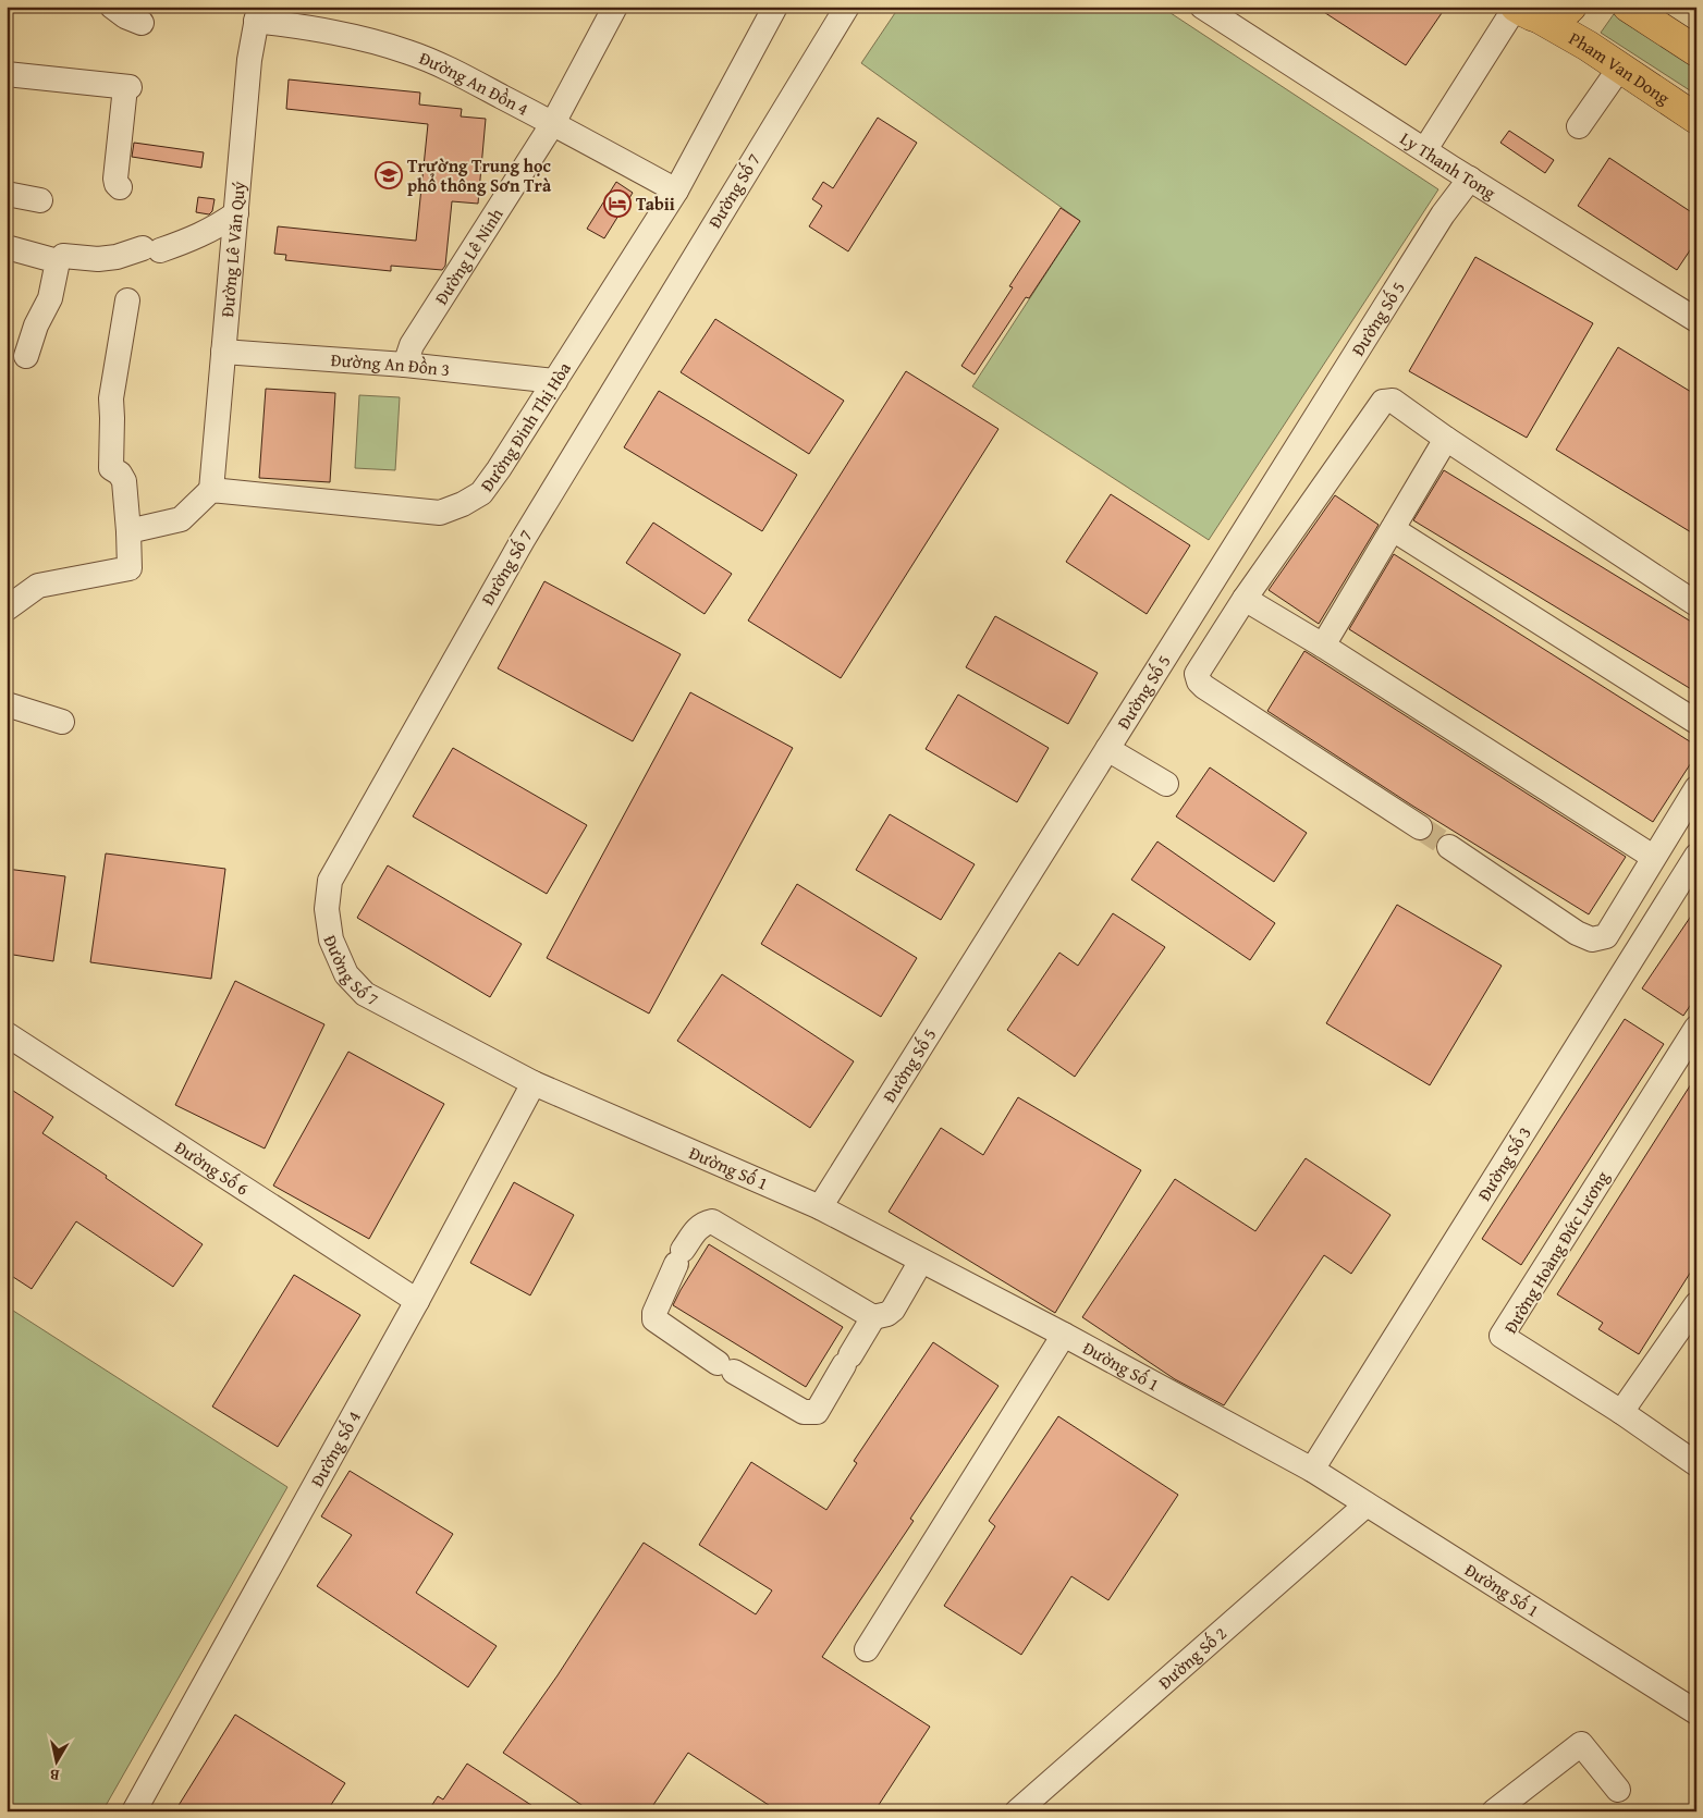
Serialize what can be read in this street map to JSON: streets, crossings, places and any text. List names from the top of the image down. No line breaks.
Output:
{"streets":{"main road":["Pham Van Dong"],"street":["Đường An Đồn 4","Ly Thanh Tong","Đường Số 7","Đường Lê Văn Quý","Đường Lê Ninh","Đường Số 5","Đường An Đồn 3","Đường Đinh Thị Hòa","Đường Số 3","Đường Số 6","Đường Số 1","Đường Hoàng Đức Lương","Đường Số 4","Đường Số 2"]},"crossings":[["Đường An Đồn 4","Đường Lê Văn Quý"],["Đường An Đồn 4","Đường Lê Ninh"],["Đường An Đồn 4","Đường Đinh Thị Hòa"],["Ly Thanh Tong","Đường Số 5"],["Đường Số 7","Đường Số 1"],["Đường Số 7","Đường Số 4"],["Đường Lê Văn Quý","Đường An Đồn 3"],["Đường Lê Văn Quý","Đường Đinh Thị Hòa"],["Đường Lê Ninh","Đường An Đồn 3"],["Đường Số 5","Đường Số 1"],["Đường An Đồn 3","Đường Đinh Thị Hòa"],["Đường Số 3","Đường Số 1"],["Đường Số 6","Đường Số 4"],["Đường Số 1","Đường Số 4"],["Đường Số 1","Đường Số 2"]],"places":{"school or university":["Trường Trung học phổ thông Sơn Trà"],"hotel":["Tabii"]},"north":"bottom"}
